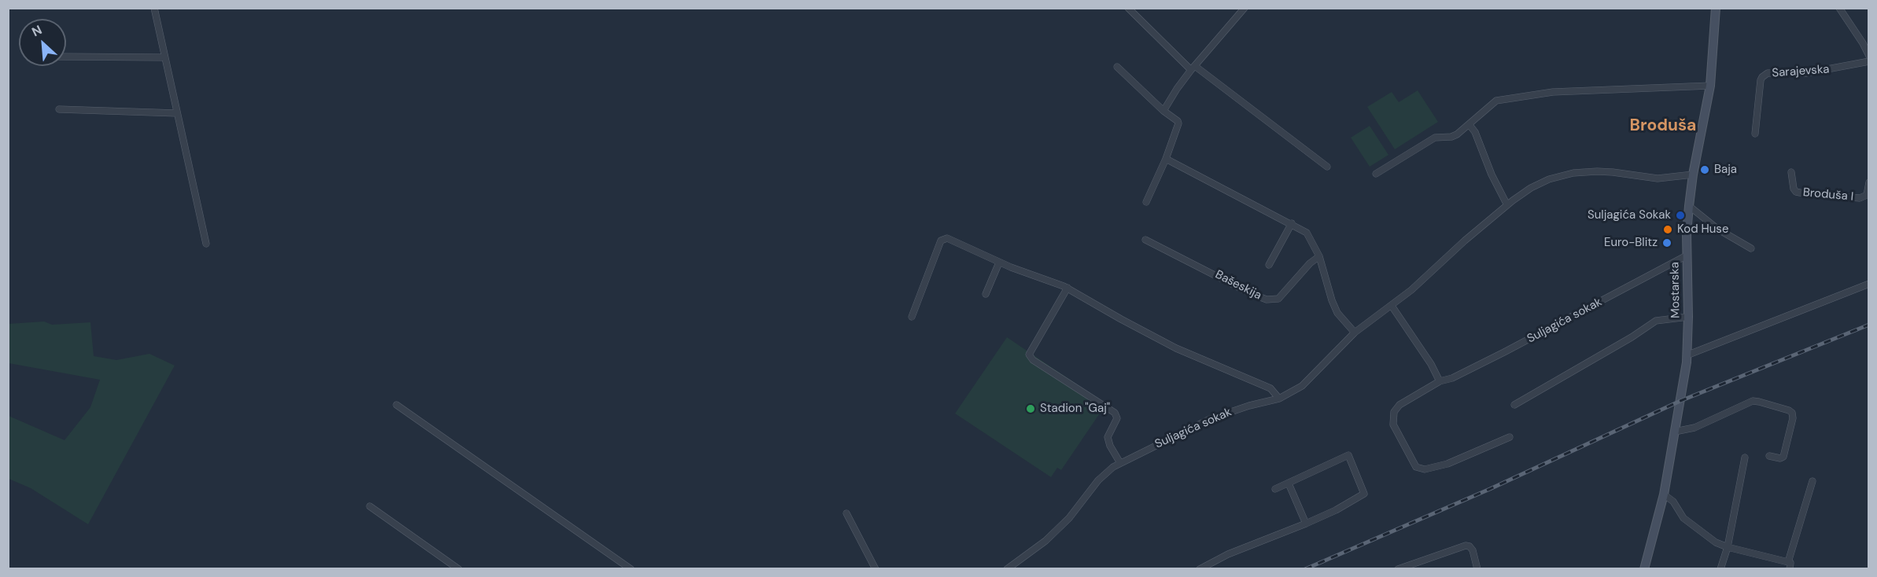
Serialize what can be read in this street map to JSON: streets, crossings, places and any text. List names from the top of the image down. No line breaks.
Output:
{"streets":{"main road":["Mostarska"],"street":["Sarajevska","Broduša I","Bašeskija","Suljagića sokak"]},"crossings":[["Mostarska","Suljagića sokak"]],"districts":["Broduša"],"places":["Baja","Suljagića Sokak","Kod Huse","Euro-Blitz","Stadion \"Gaj\""],"north":"top left"}
